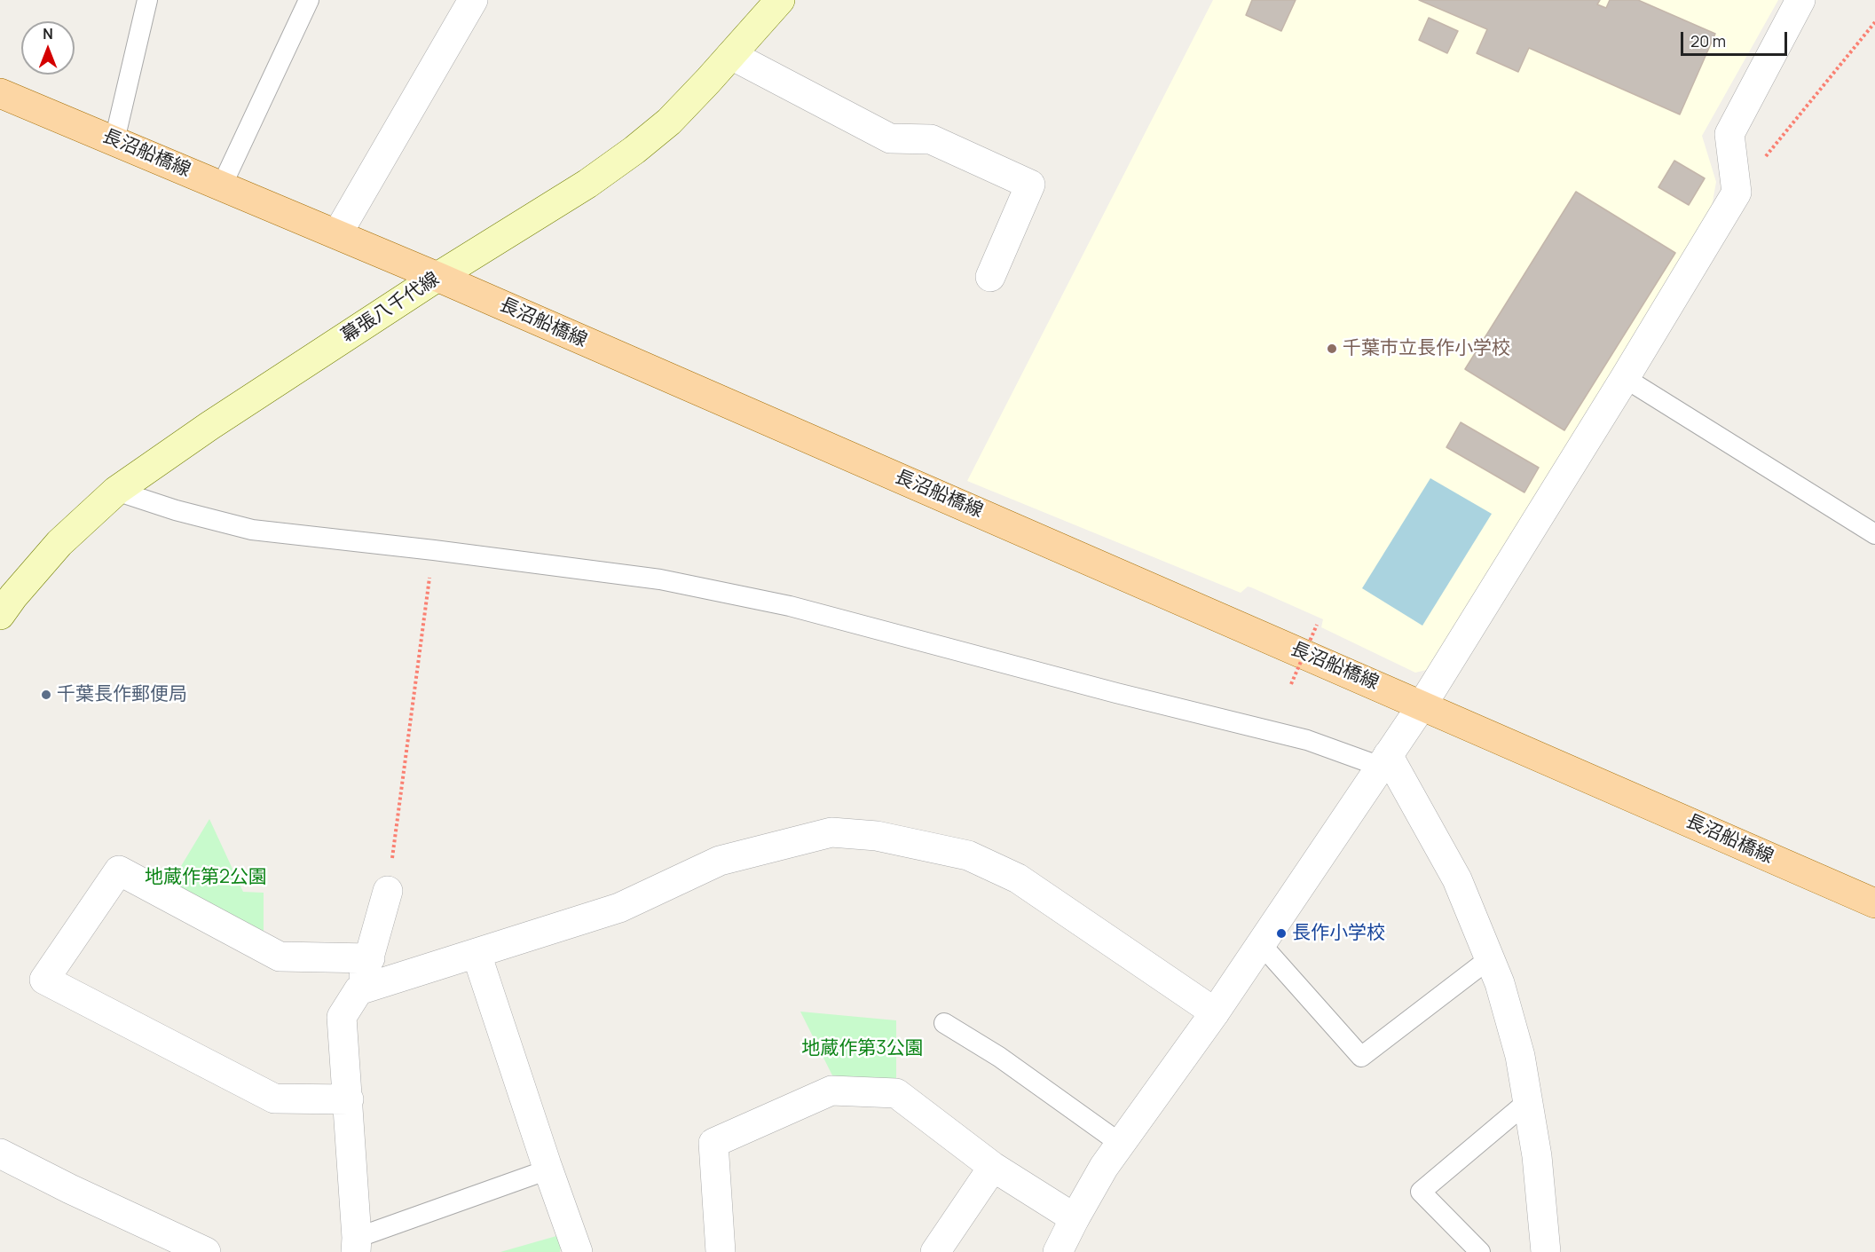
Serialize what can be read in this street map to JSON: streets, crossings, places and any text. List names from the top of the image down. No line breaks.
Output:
{"streets":{"main road":["長沼船橋線","幕張八千代線"]},"crossings":[["長沼船橋線","幕張八千代線"]],"parks":["地蔵作第2公園","地蔵作第3公園"],"places":["千葉市立長作小学校","千葉長作郵便局","長作小学校"],"scale_bar":"20 m","north":"top"}
